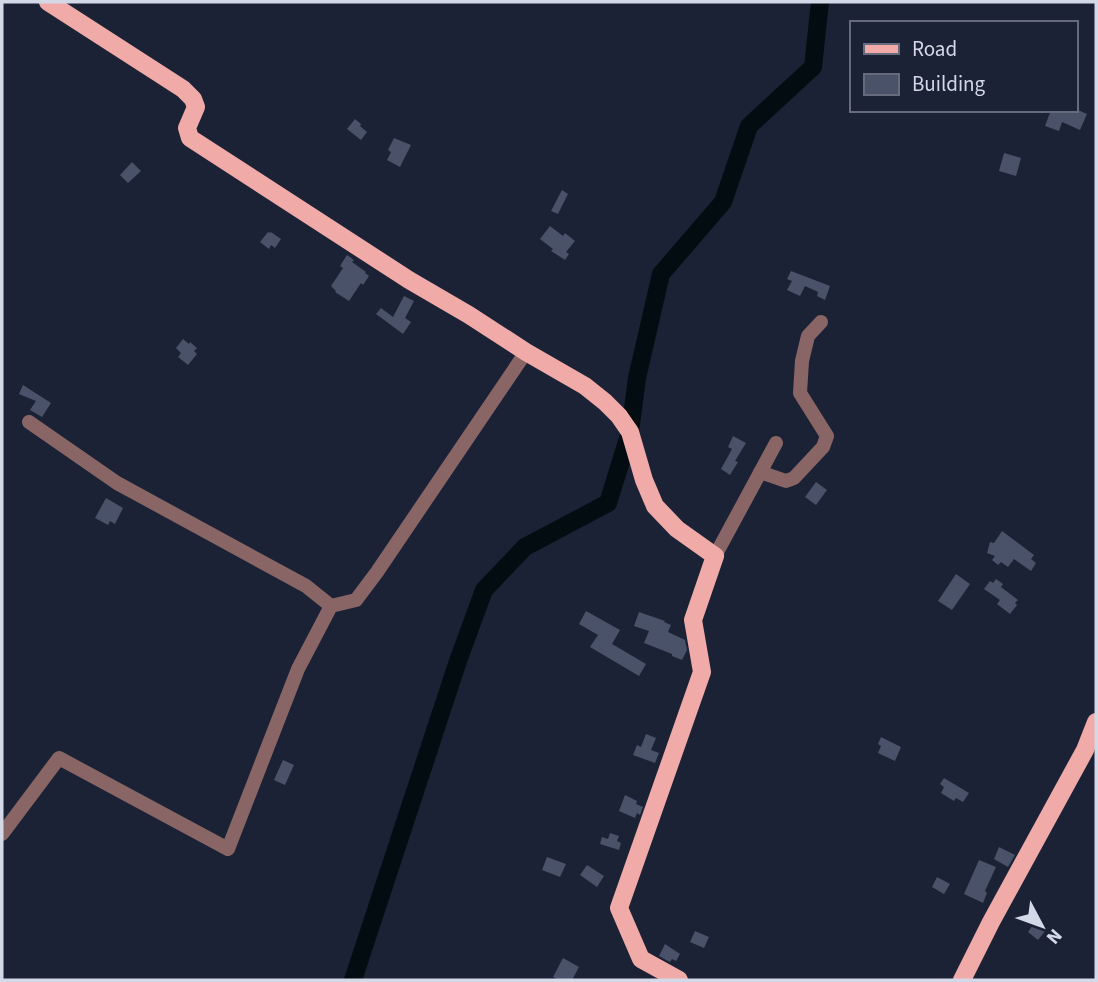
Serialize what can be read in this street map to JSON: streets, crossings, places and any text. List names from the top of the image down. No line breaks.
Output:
{"legend":["Road","Building"],"north":"bottom right"}
